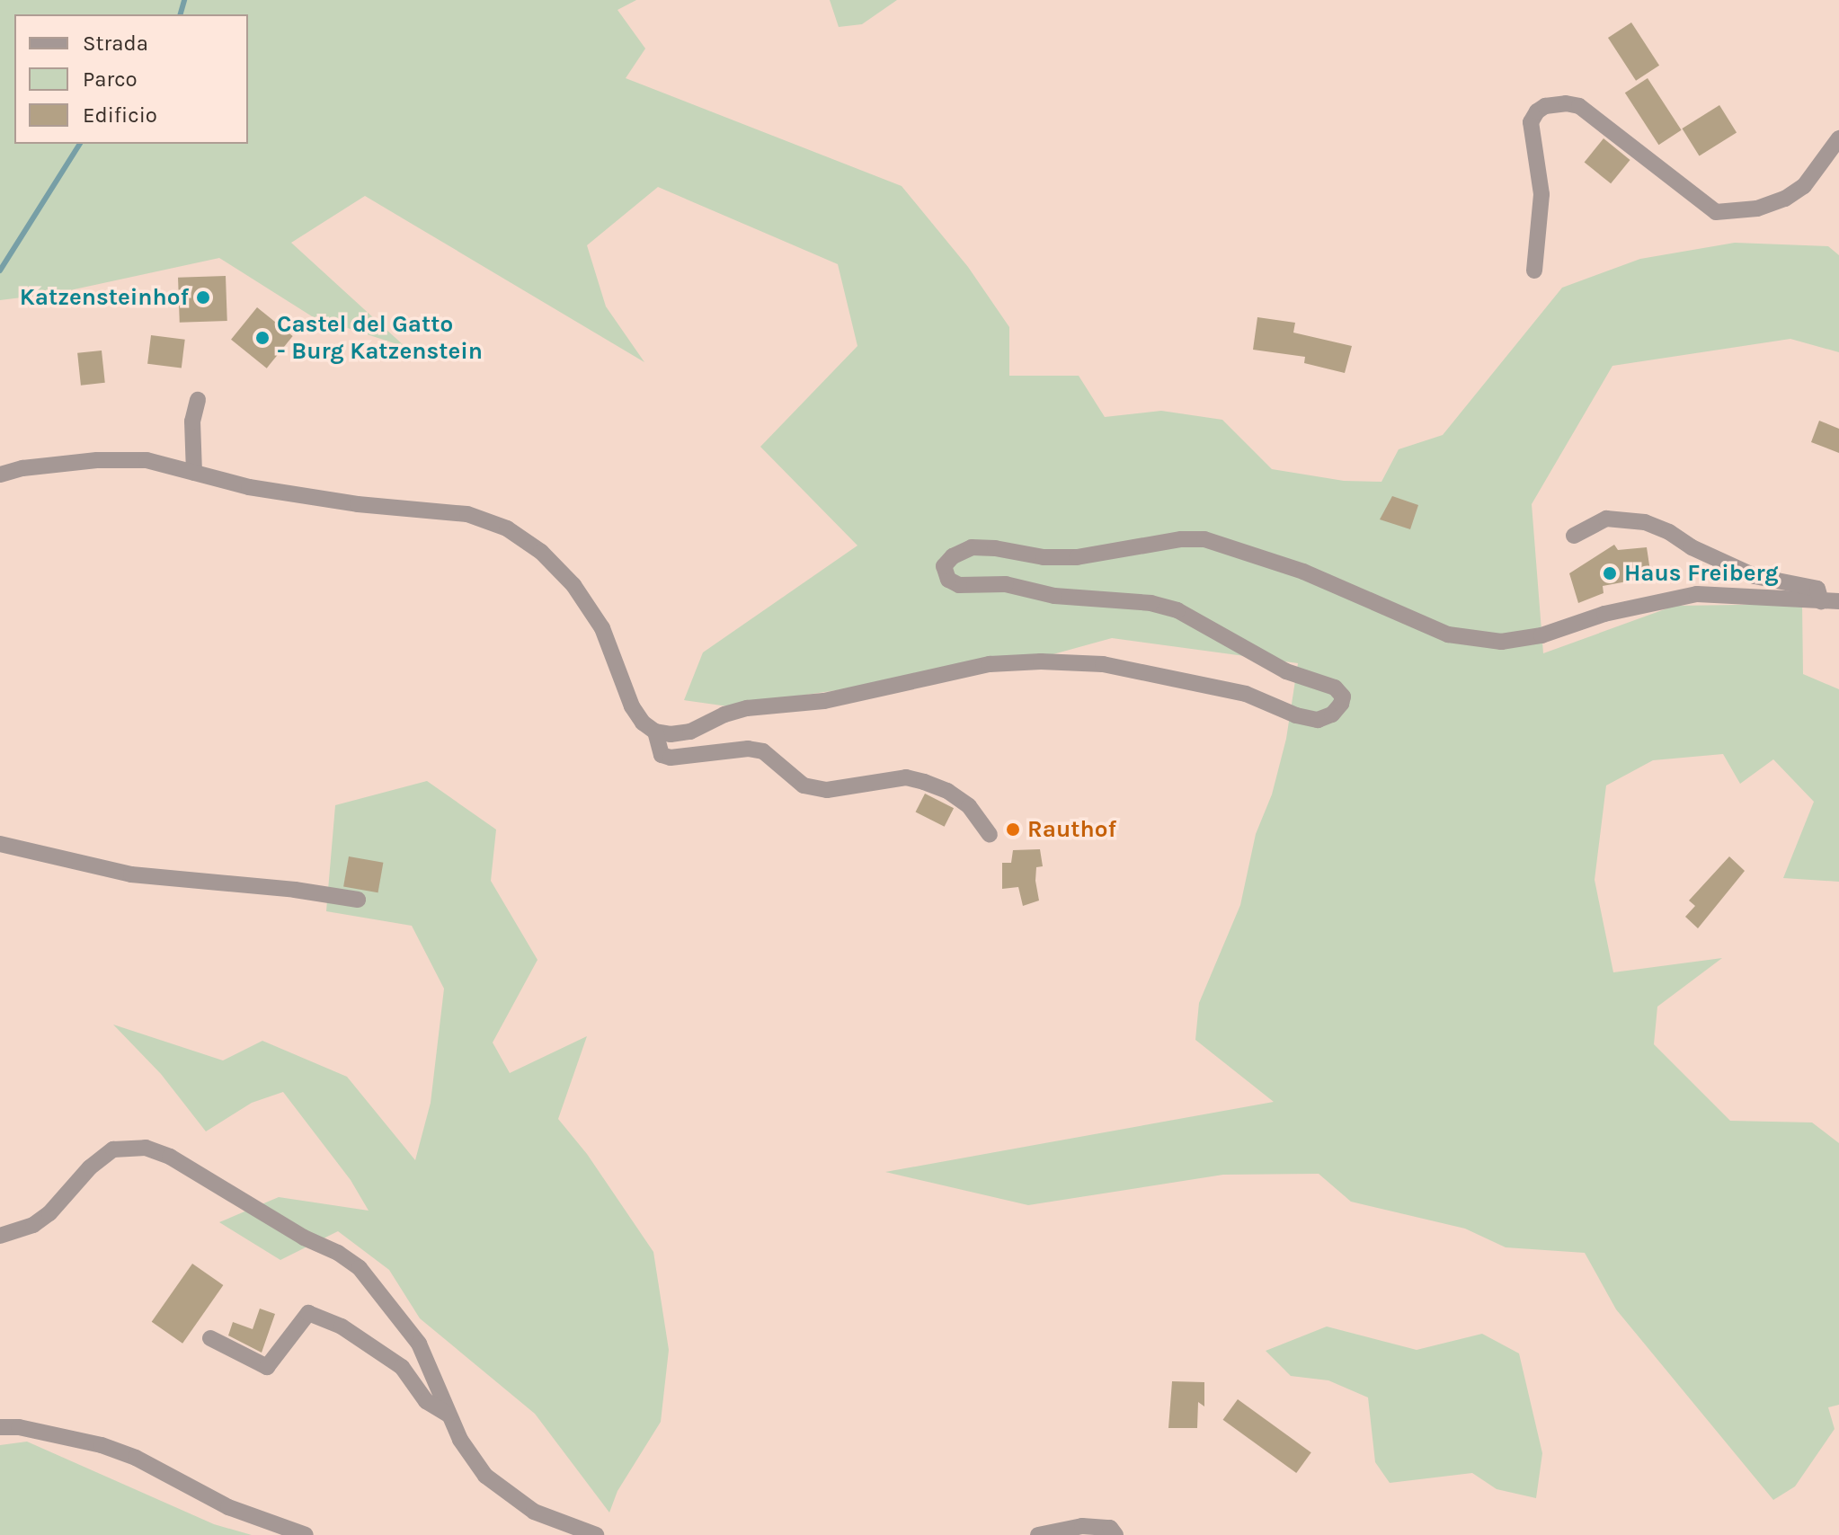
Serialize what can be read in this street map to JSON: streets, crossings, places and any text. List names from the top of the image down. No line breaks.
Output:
{"places":["Katzensteinhof","Castel del Gatto - Burg Katzenstein","Haus Freiberg","Rauthof"],"legend":["Strada","Parco","Edificio"]}
